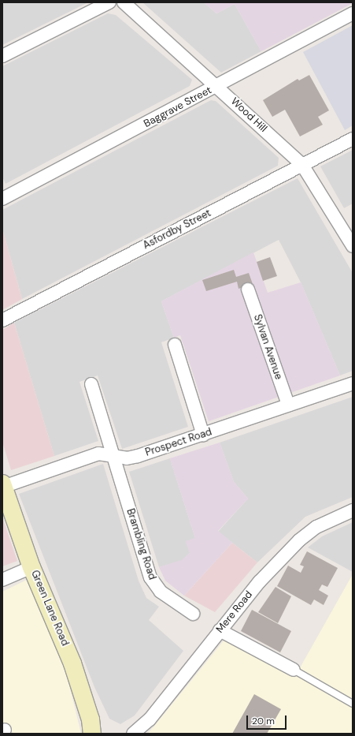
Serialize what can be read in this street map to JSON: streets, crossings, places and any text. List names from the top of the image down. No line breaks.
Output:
{"streets":{"street":["Baggrave Street","Wood Hill","Asfordby Street","Sylvan Avenue","Prospect Road","Brambling Road","Green Lane Road","Mere Road"]},"crossings":[["Baggrave Street","Wood Hill"],["Wood Hill","Asfordby Street"],["Sylvan Avenue","Prospect Road"],["Prospect Road","Brambling Road"],["Prospect Road","Green Lane Road"]],"scale_bar":"20 m"}
